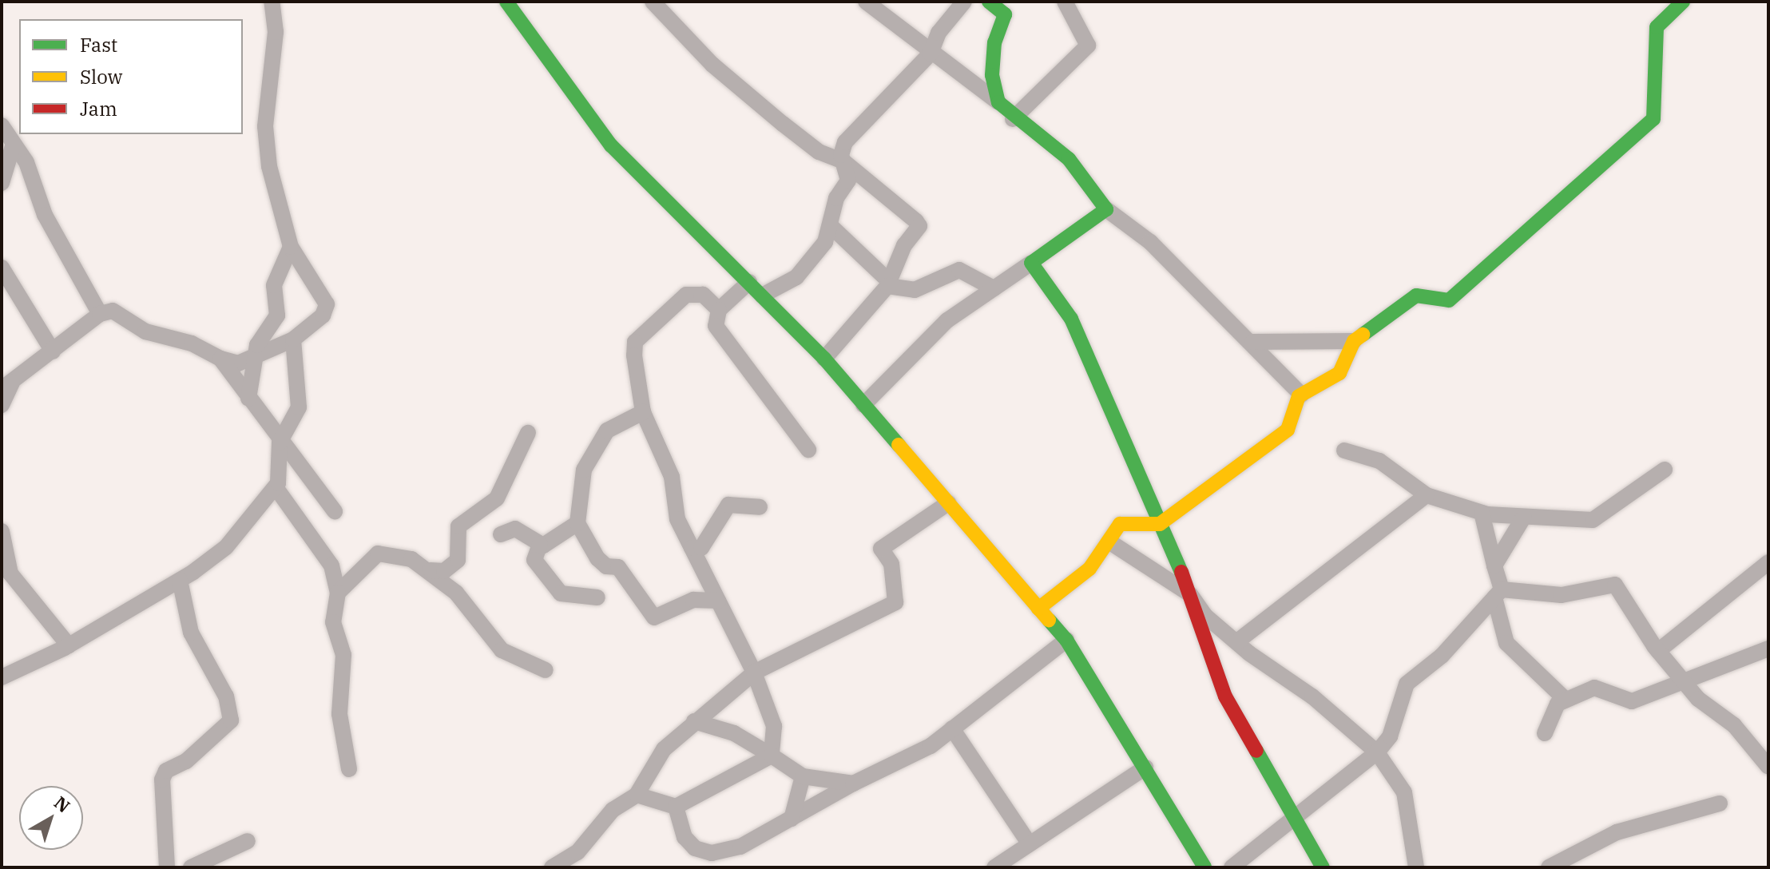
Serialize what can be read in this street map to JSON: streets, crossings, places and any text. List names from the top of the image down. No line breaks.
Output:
{"legend":["Fast","Slow","Jam"],"north":"top right"}
